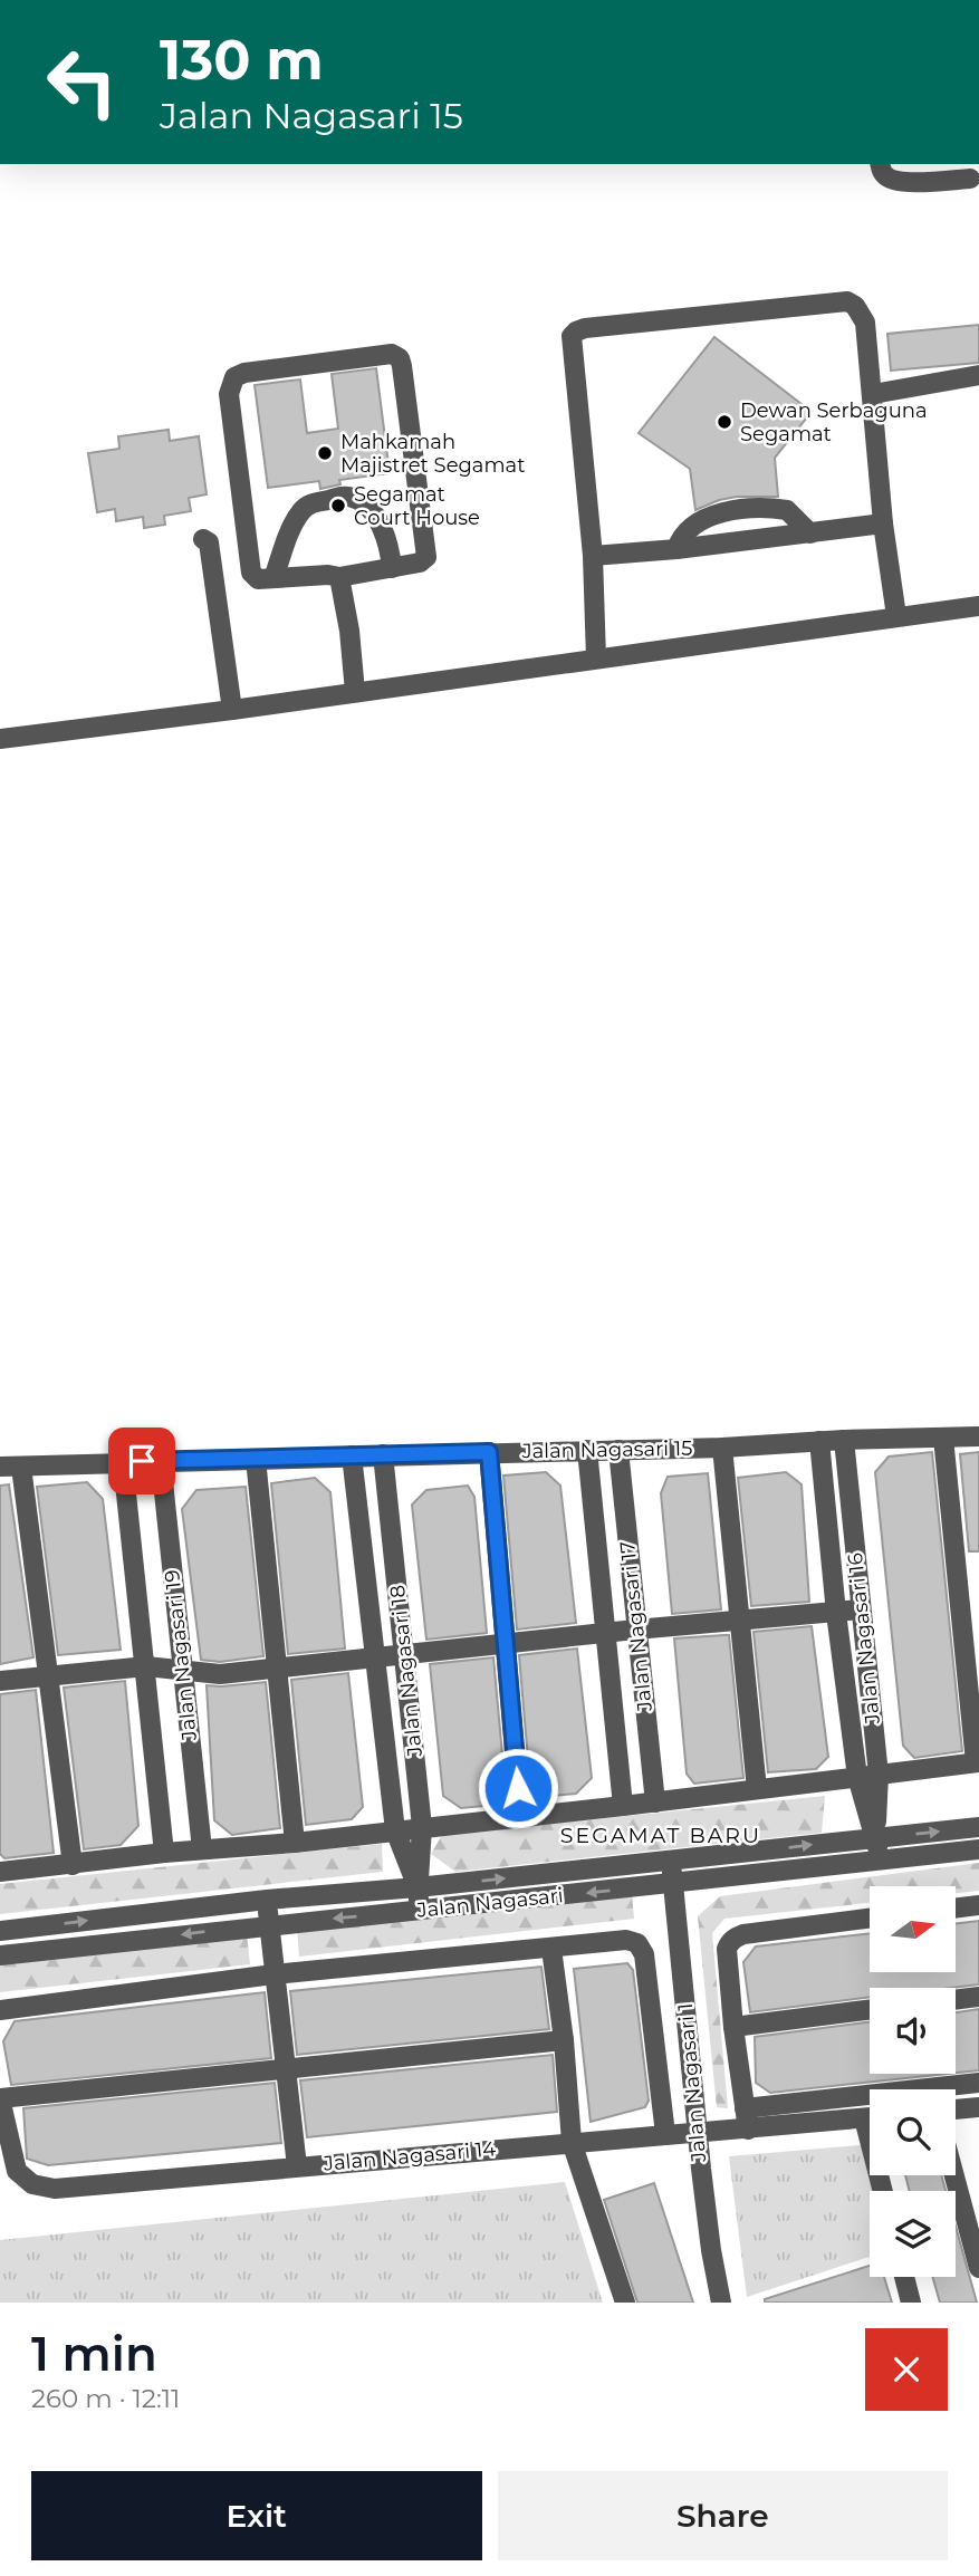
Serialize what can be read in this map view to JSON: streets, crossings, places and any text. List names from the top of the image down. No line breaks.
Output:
{"streets":{"street":["Jalan Nagasari 15","Jalan Nagasari 17","Jalan Nagasari 16","Jalan Nagasari 19","Jalan Nagasari 18","Jalan Nagasari","Jalan Nagasari 1","Jalan Nagasari 14"]},"crossings":[["Jalan Nagasari 15","Jalan Nagasari 17"],["Jalan Nagasari 15","Jalan Nagasari 16"],["Jalan Nagasari 15","Jalan Nagasari 19"],["Jalan Nagasari 15","Jalan Nagasari 18"],["Jalan Nagasari 16","Jalan Nagasari"],["Jalan Nagasari 18","Jalan Nagasari"],["Jalan Nagasari","Jalan Nagasari 1"],["Jalan Nagasari 1","Jalan Nagasari 14"]],"districts":["SEGAMAT BARU"],"places":["Dewan Serbaguna Segamat","Mahkamah Majistret Segamat","Segamat Court House"],"north":"right","page":{"turn":["130 m","Jalan Nagasari 15"],"heading":["1 min","260 m · 12:11"],"buttons":["Exit","Share"]}}
